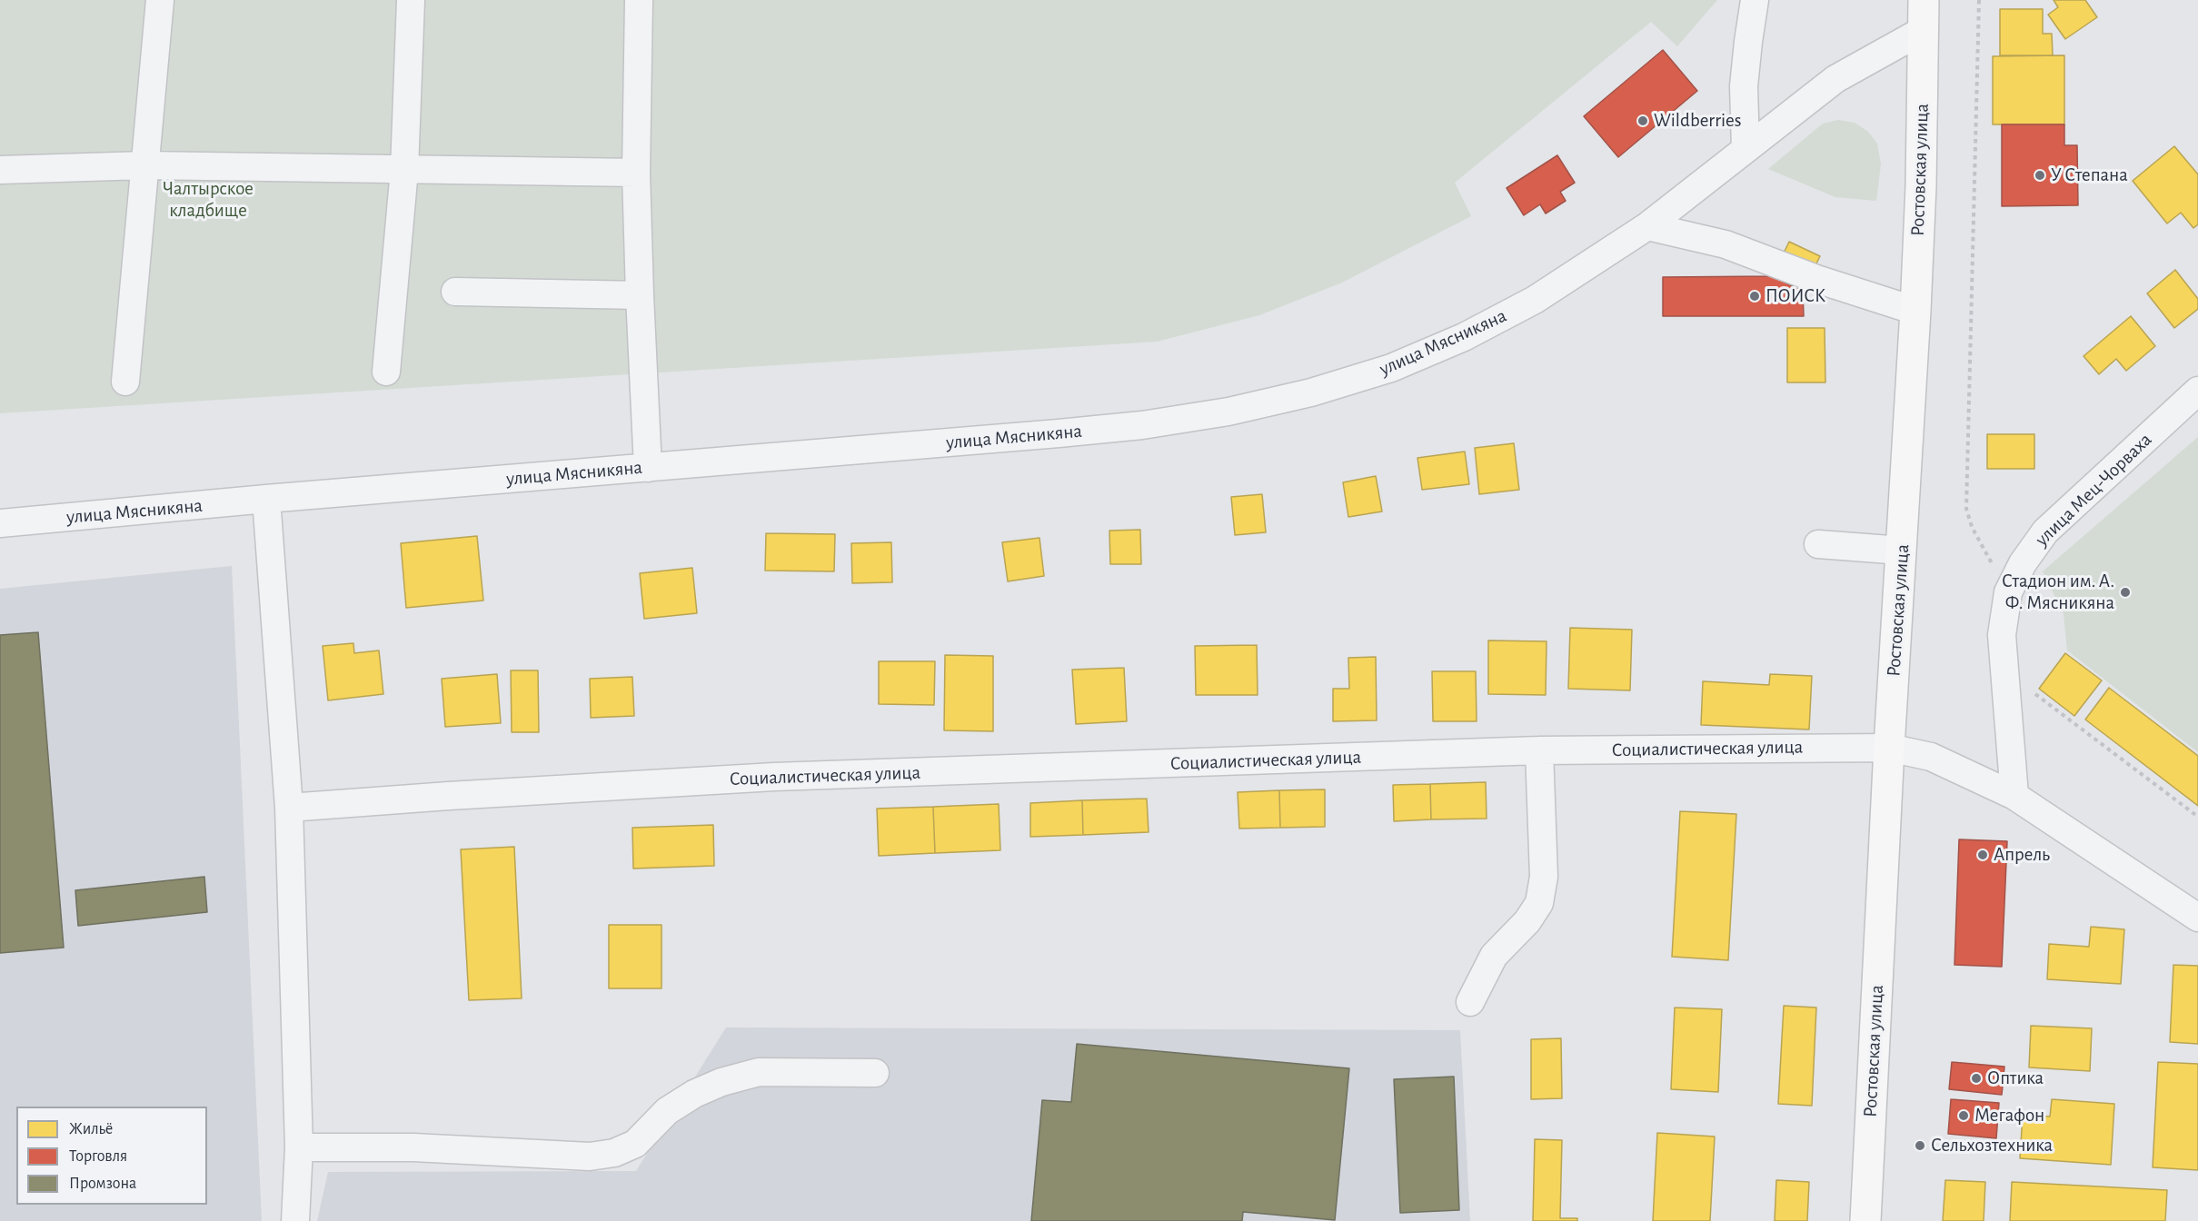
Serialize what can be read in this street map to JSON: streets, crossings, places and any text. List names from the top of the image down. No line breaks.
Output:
{"streets":{"main road":["Ростовская улица"],"street":["улица Мясникяна","улица Мец-Чорваха","Социалистическая улица"]},"crossings":[["Ростовская улица","улица Мясникяна"],["Ростовская улица","Социалистическая улица"],["улица Мец-Чорваха","Социалистическая улица"]],"parks":["Чалтырское кладбище"],"places":["Wildberries","У Степана","ПОИСК","Стадион им. А. Ф. Мясникяна","Апрель","Оптика","Мегафон","Сельхозтехника"],"legend":["Жильё","Торговля","Промзона"]}
